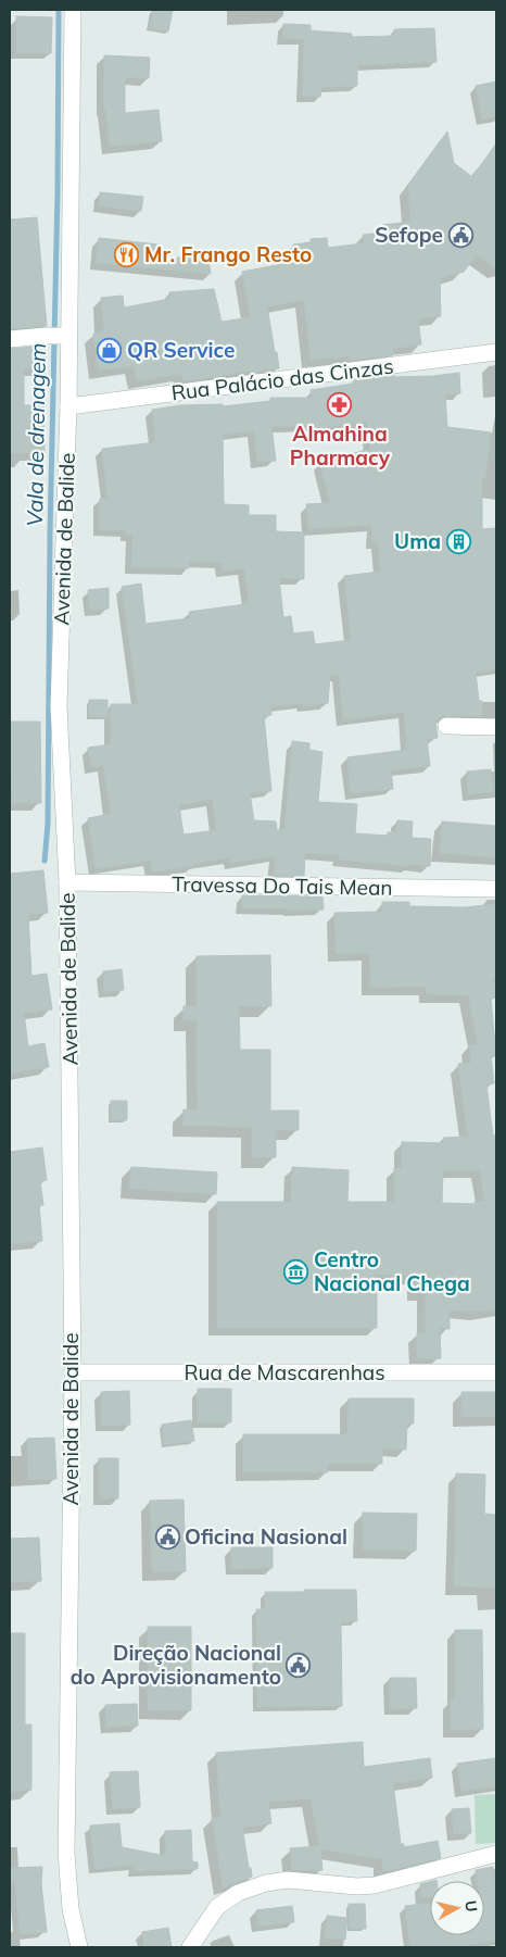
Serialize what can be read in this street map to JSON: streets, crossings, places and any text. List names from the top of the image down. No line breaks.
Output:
{"streets":{"main road":["Rua Palácio das Cinzas","Avenida de Balide","Travessa Do Tais Mean","Rua de Mascarenhas"]},"crossings":[["Rua Palácio das Cinzas","Avenida de Balide"],["Avenida de Balide","Travessa Do Tais Mean"],["Avenida de Balide","Rua de Mascarenhas"]],"water":["Vala de drenagem"],"places":{"public building":["Sefope","Oficina Nasional","Direção Nacional do Aprovisionamento"],"restaurant":["Mr. Frango Resto"],"shop":["QR Service"],"pharmacy":["Almahina Pharmacy"],"building":["Uma"],"museum":["Centro Nacional Chega"]},"north":"right"}
